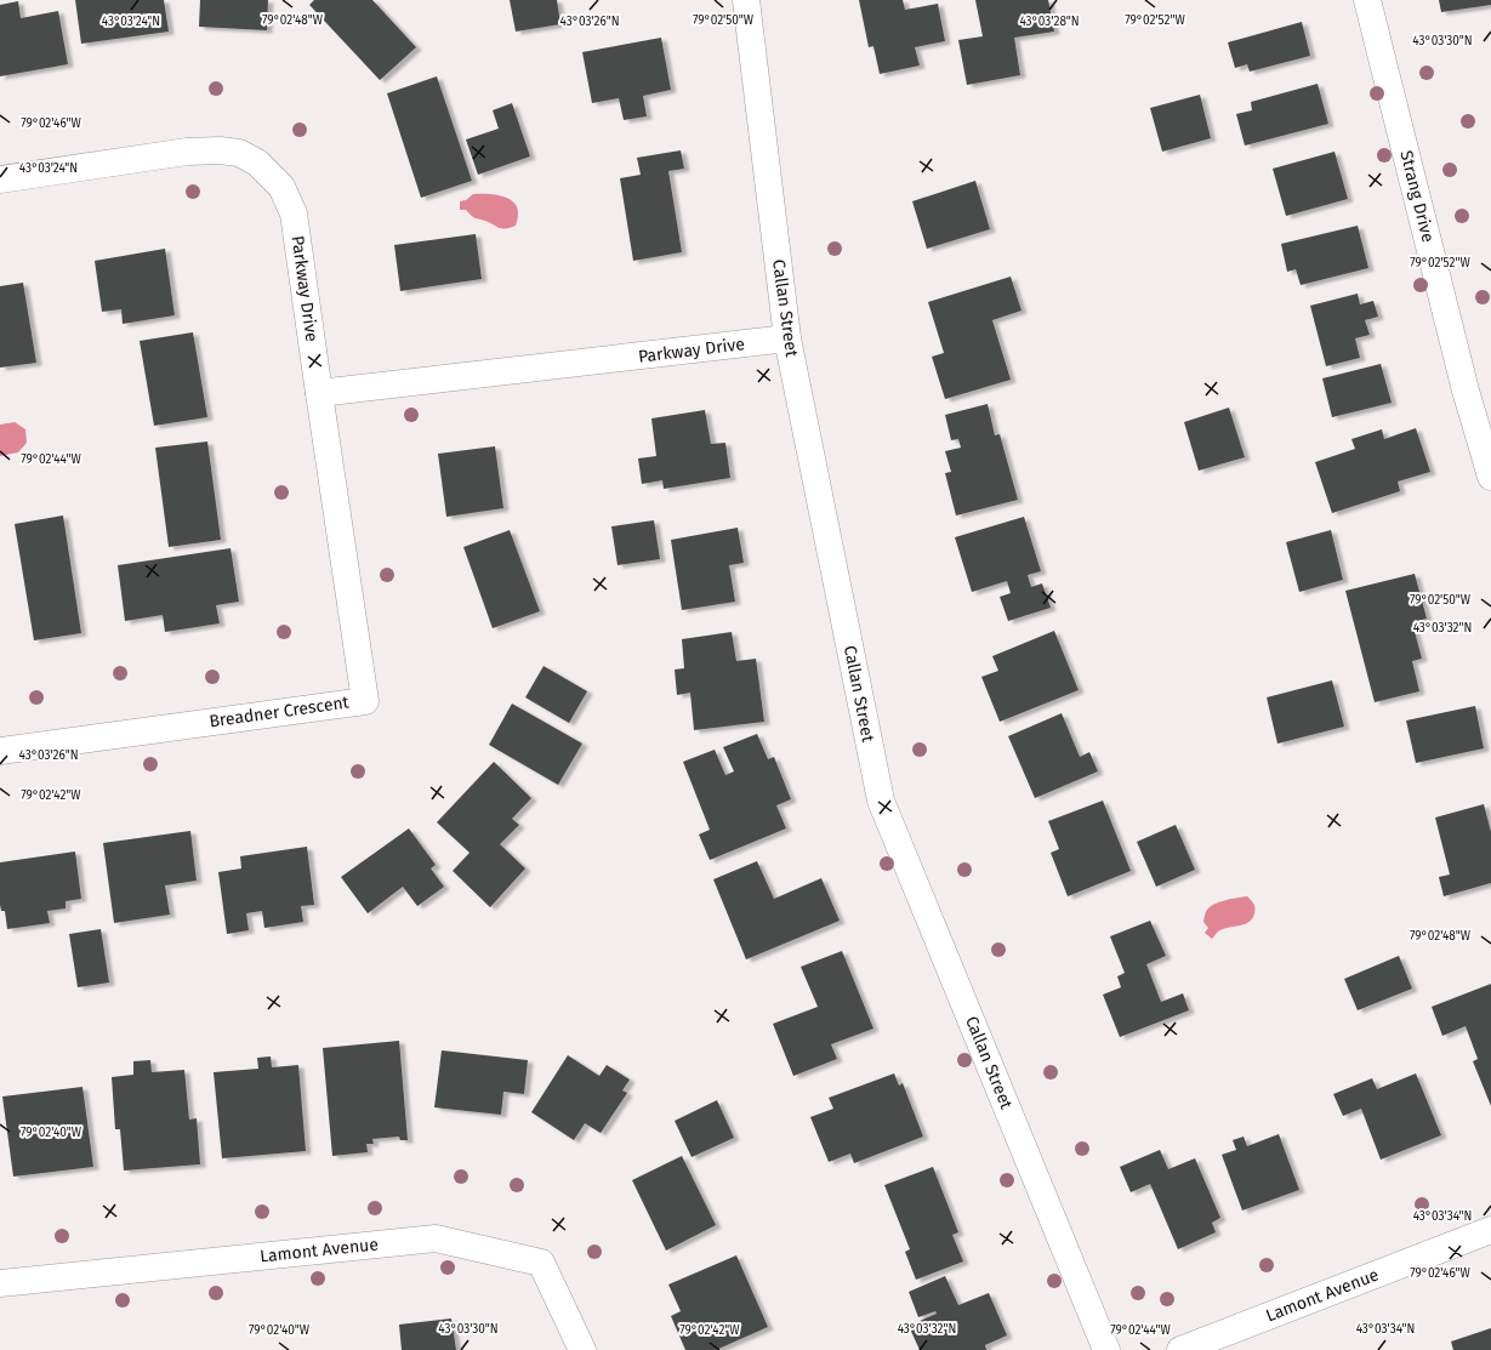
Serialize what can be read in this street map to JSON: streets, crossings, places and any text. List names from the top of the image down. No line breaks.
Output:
{"streets":{"street":["Strang Drive","Parkway Drive","Callan Street","Breadner Crescent","Lamont Avenue"]},"crossings":[["Parkway Drive","Callan Street"],["Parkway Drive","Breadner Crescent"]],"coordinates":["79°02'48\"W","79°02'50\"W","79°02'52\"W","43°03'28\"N","43°03'24\"N","43°03'26\"N","43°03'30\"N","79°02'46\"W","79°02'44\"W","43°03'32\"N","79°02'42\"W","79°02'40\"W","43°03'34\"N"]}
